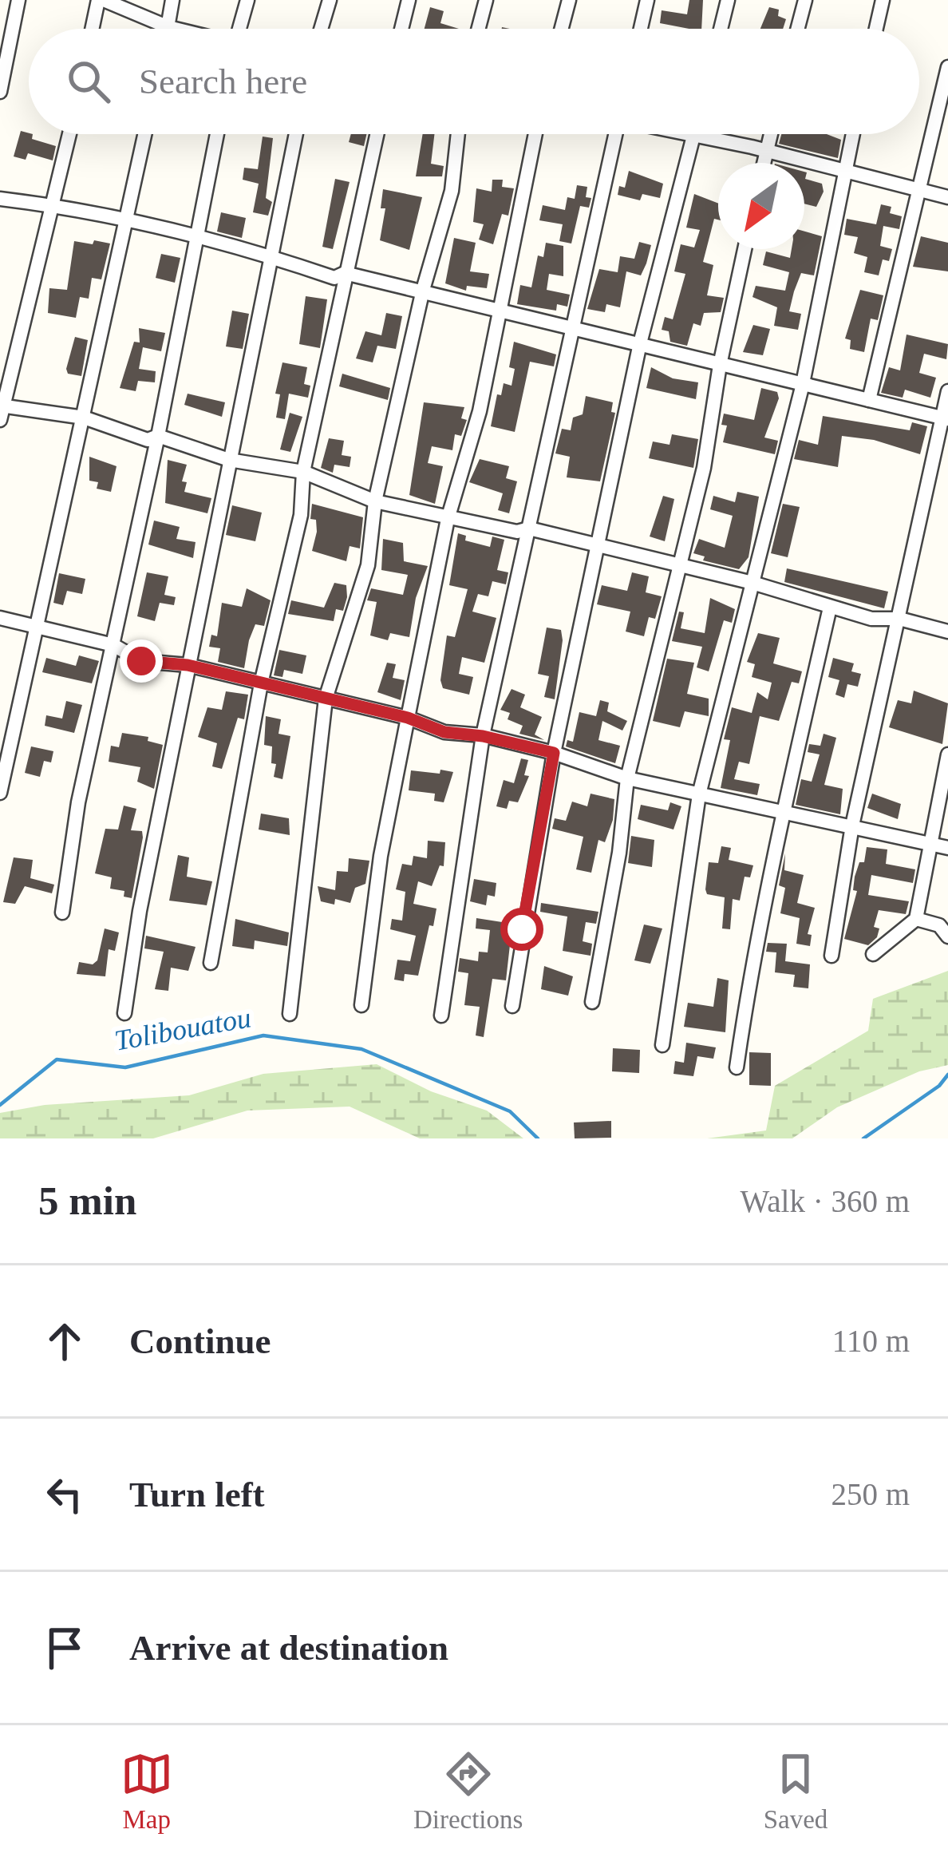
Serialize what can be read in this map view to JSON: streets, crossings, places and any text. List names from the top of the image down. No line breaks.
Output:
{"water":["Tolibouatou"],"north":"bottom left","page":{"search":"Search here","heading":["5 min","Walk · 360 m"],"list":[["Continue","110 m"],["Turn left","250 m"],"Arrive at destination"],"nav":["Map","Directions","Saved"]}}
